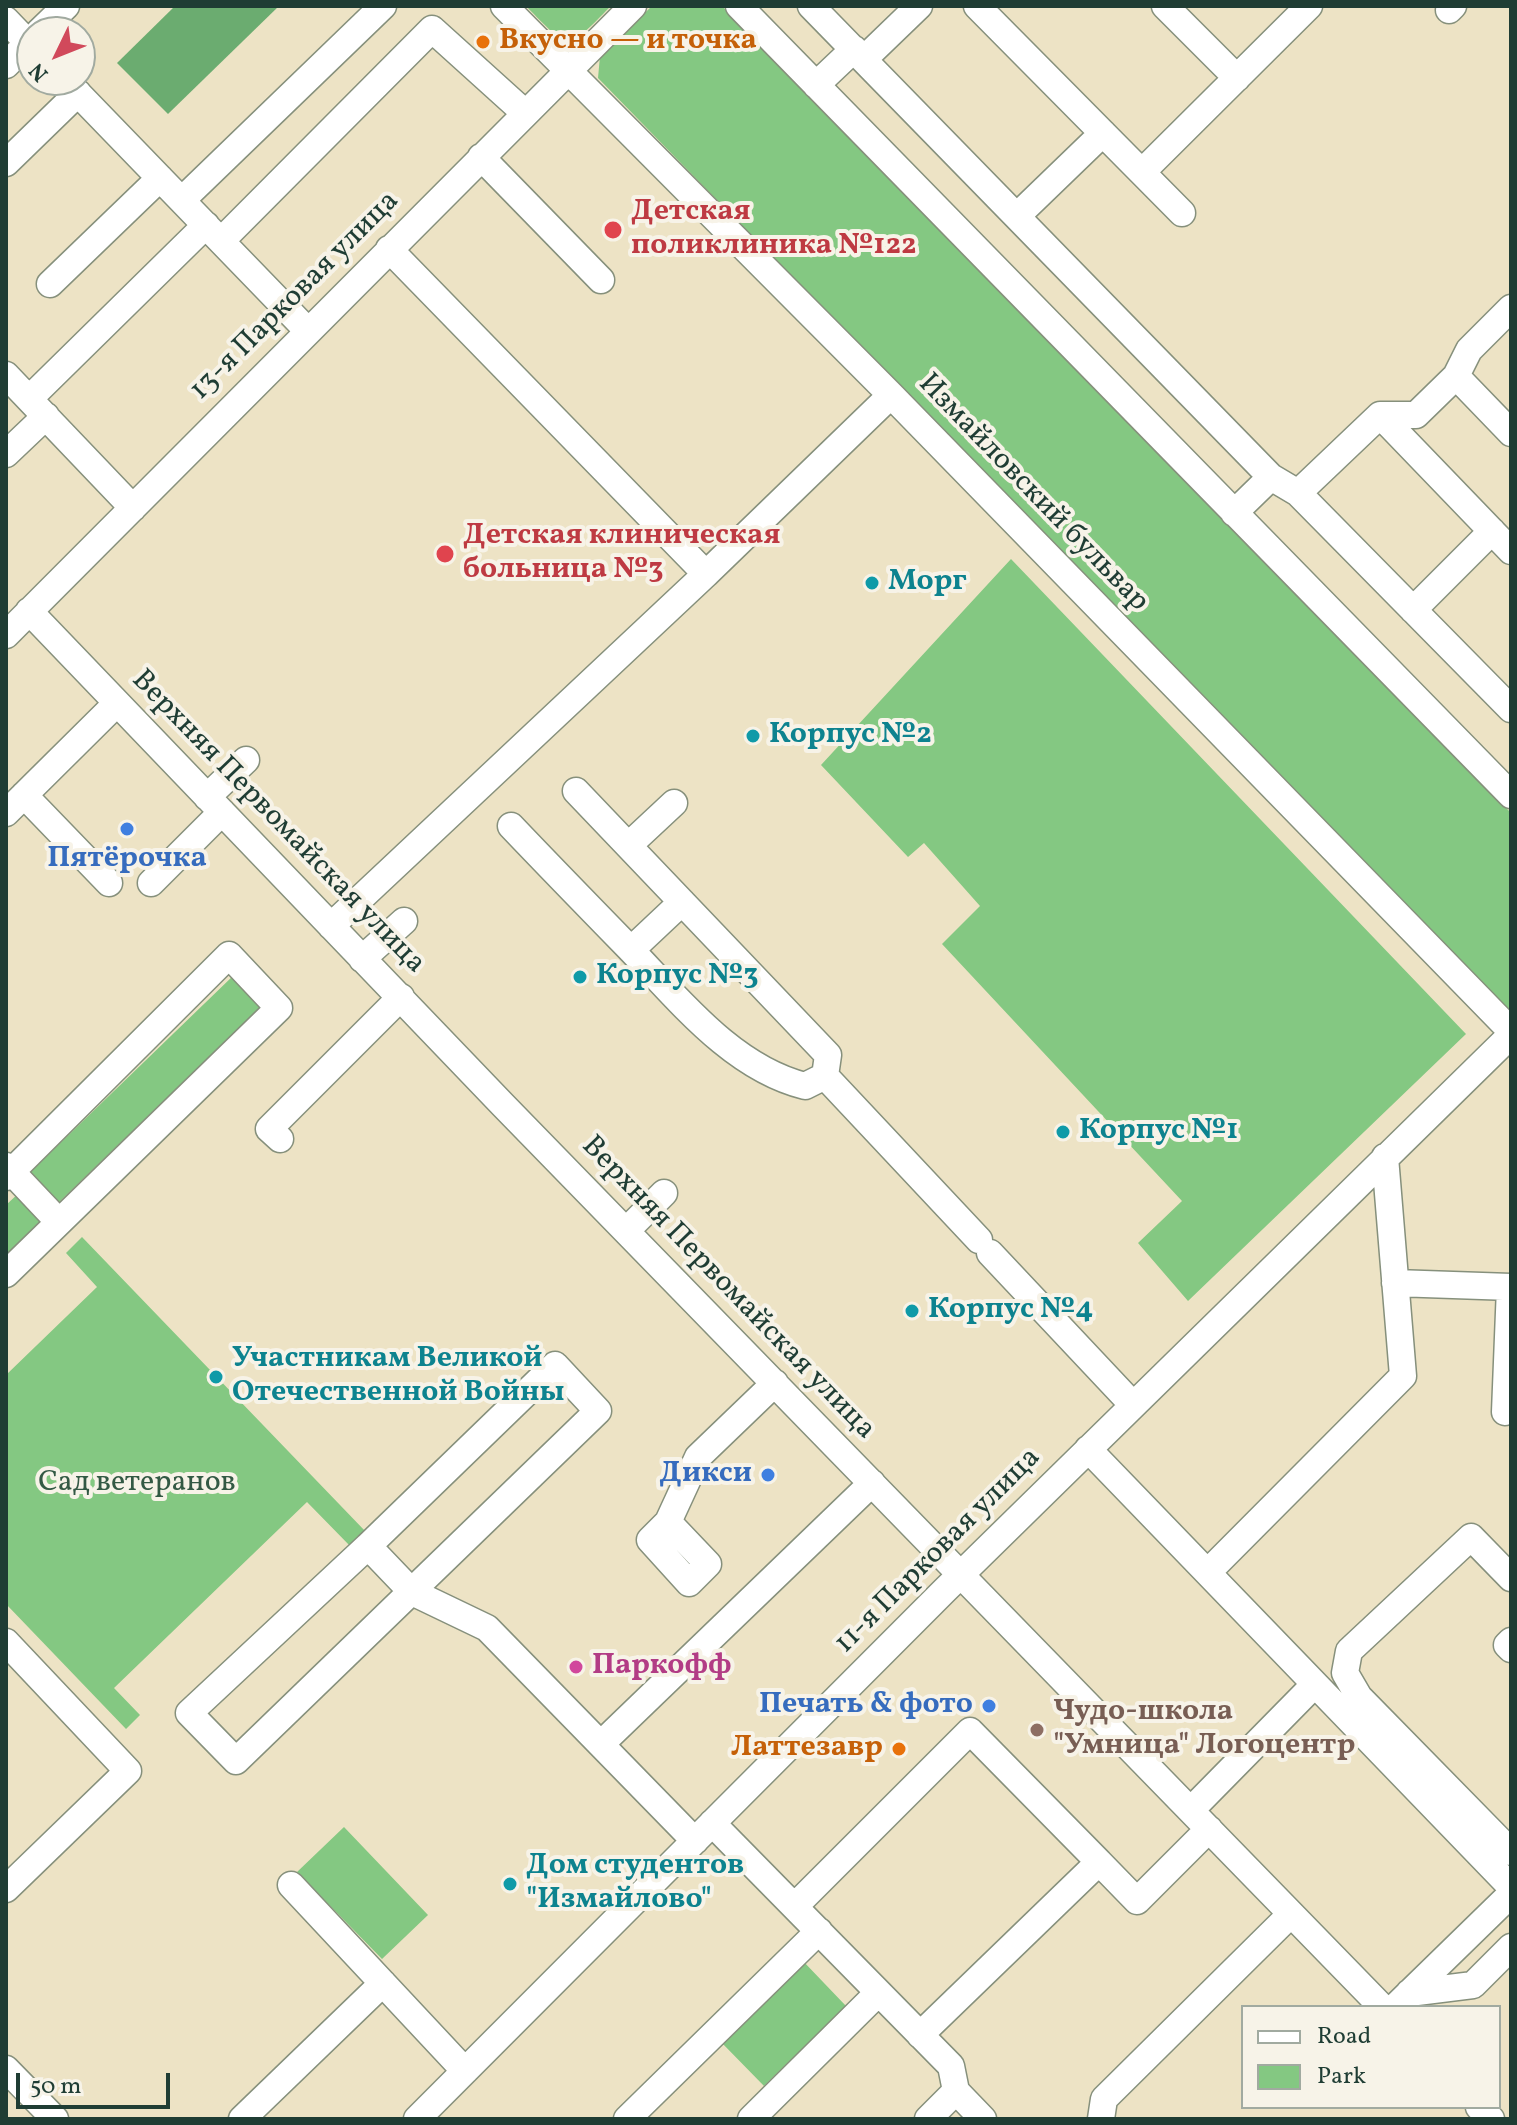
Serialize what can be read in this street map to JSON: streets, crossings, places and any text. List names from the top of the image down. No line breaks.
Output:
{"streets":{"street":["13-я Парковая улица","Измайловский бульвар","Верхняя Первомайская улица","11-я Парковая улица"]},"crossings":[["13-я Парковая улица","Измайловский бульвар"],["13-я Парковая улица","Верхняя Первомайская улица"],["Измайловский бульвар","11-я Парковая улица"],["Верхняя Первомайская улица","11-я Парковая улица"]],"parks":["Сад ветеранов"],"places":["Вкусно — и точка","Детская поликлиника №122","Детская клиническая больница №3","Морг","Корпус №2","Пятёрочка","Корпус №3","Корпус №1","Корпус №4","Участникам Великой Отечественной Войны","Дикси","Паркофф","Печать & фото","Чудо-школа \"Умница\" Логоцентр","Латтезавр","Дом студентов \"Измайлово\""],"legend":["Road","Park"],"scale_bar":"50 m","north":"bottom left"}
